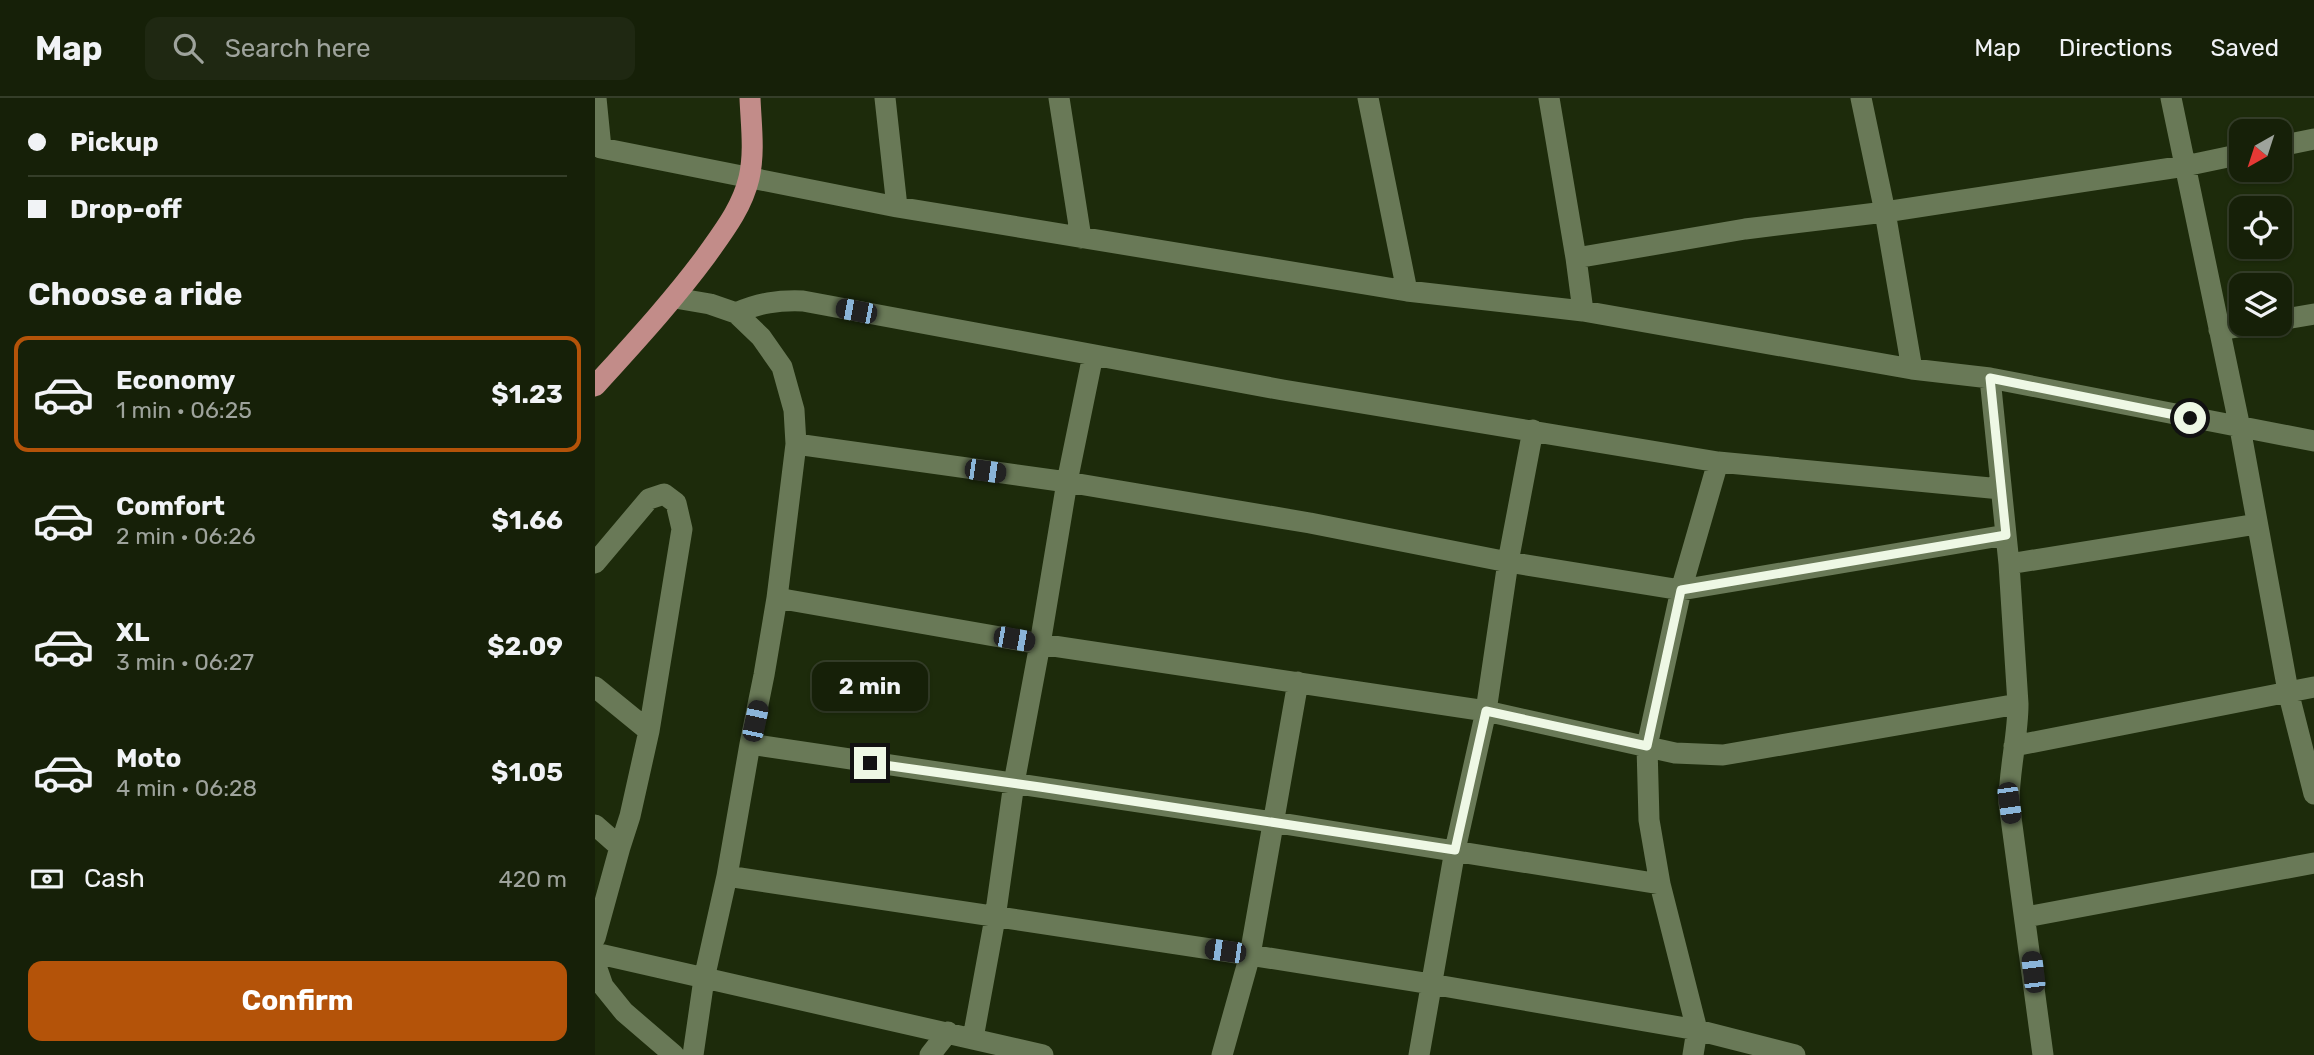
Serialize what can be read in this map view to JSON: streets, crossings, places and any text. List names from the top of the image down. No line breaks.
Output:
{"north":"bottom left","page":{"header":"Map","search":"Search here","nav":["Map","Directions","Saved"],"banner":["Pickup","Drop-off"],"heading":"Choose a ride","list":[{"name":"Economy","note":"1 min · 06:25","value":"$1.23"},{"name":"Comfort","note":"2 min · 06:26","value":"$1.66"},{"name":"XL","note":"3 min · 06:27","value":"$2.09"},{"name":"Moto","note":"4 min · 06:28","value":"$1.05"}],"bubble":"2 min","pay":["Cash","420 m"],"buttons":"Confirm"}}
